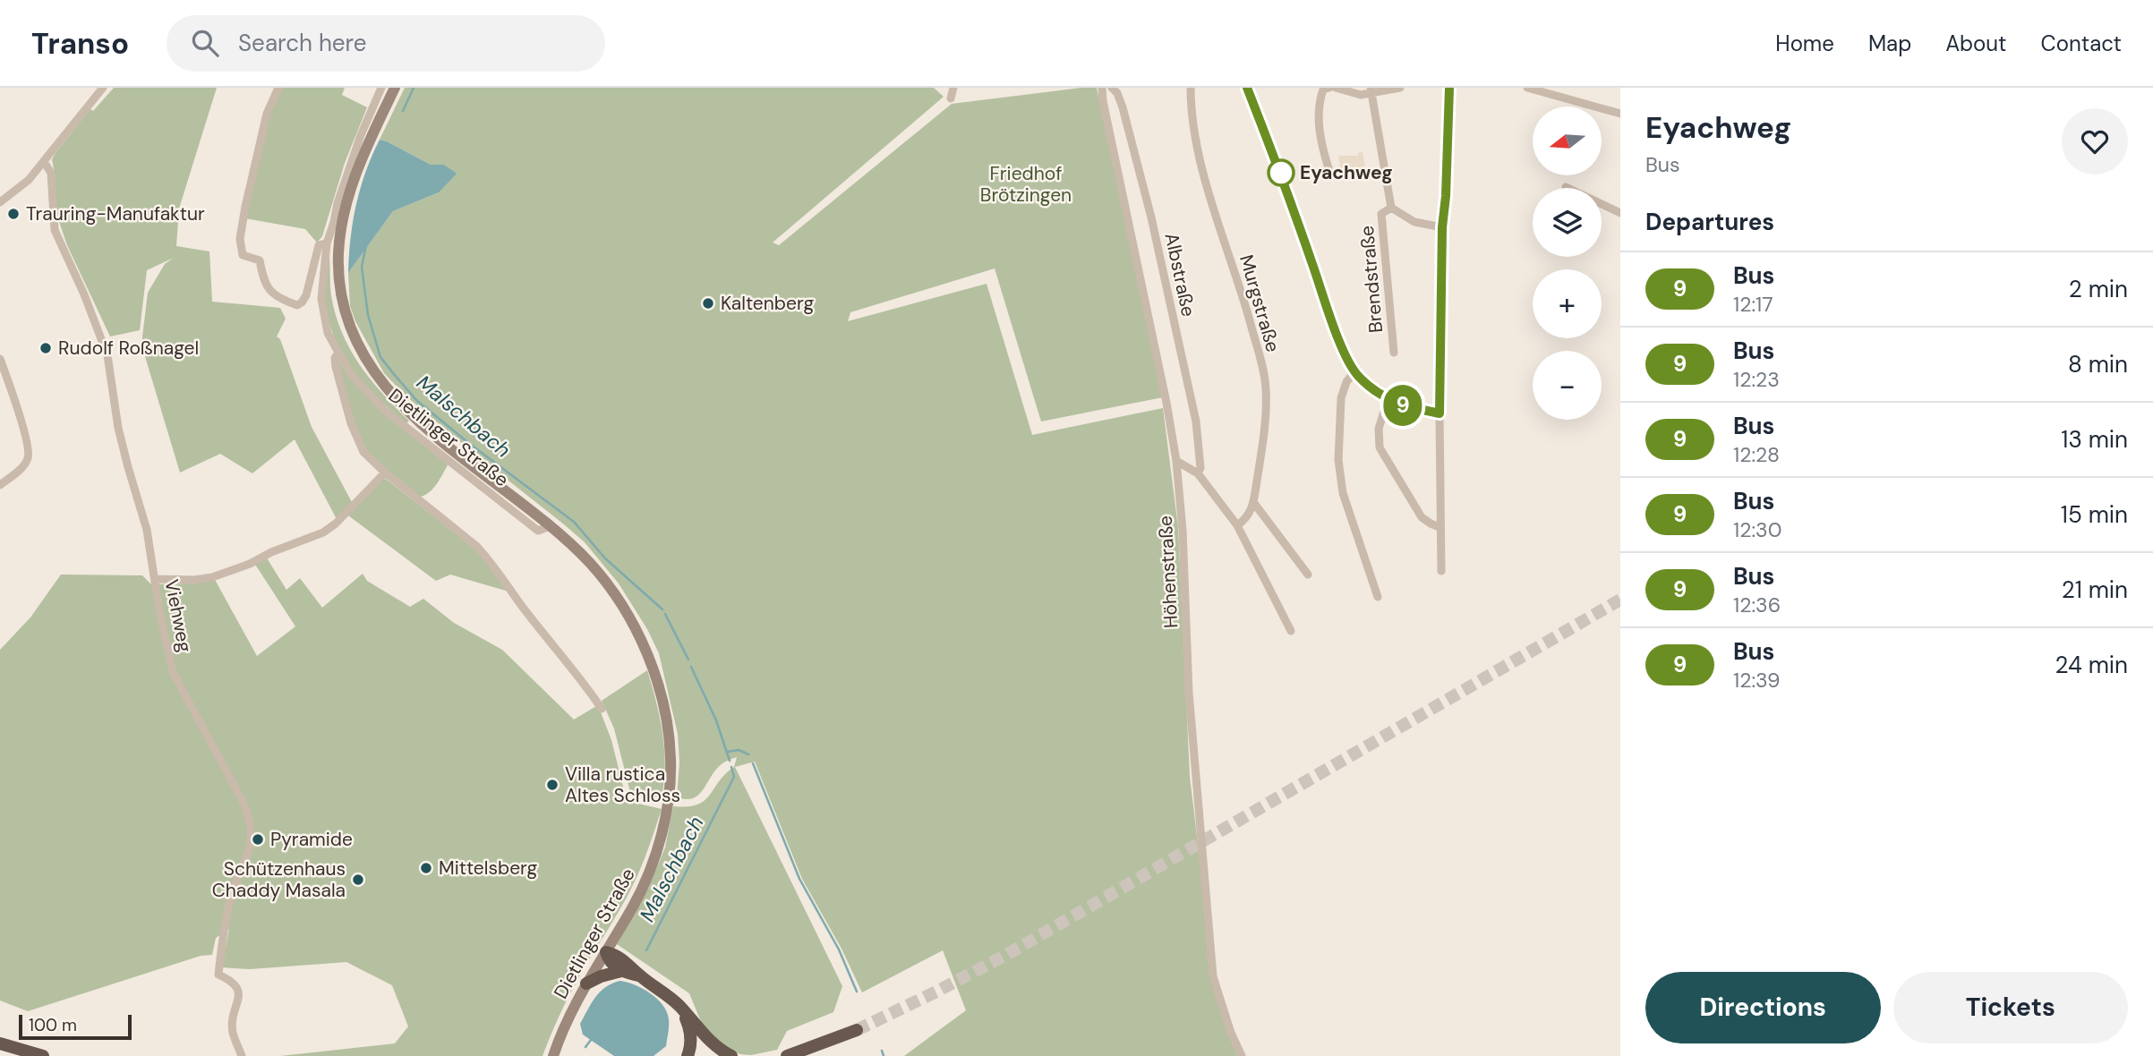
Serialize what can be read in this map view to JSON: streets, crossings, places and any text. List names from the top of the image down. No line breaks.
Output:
{"streets":{"main road":["Dietlinger Straße"],"street":["Albstraße","Brendstraße","Murgstraße","Höhenstraße","Viehweg"]},"water":["Malschbach"],"parks":["Friedhof Brötzingen"],"places":["Eyachweg","Trauring-Manufaktur","Kaltenberg","Rudolf Roßnagel","Villa rustica Altes Schloss","Pyramide","Mittelsberg","Schützenhaus Chaddy Masala"],"lines":["bus line 9"],"scale_bar":"100 m","north":"left","page":{"header":"Transo","search":"Search here","nav":["Home","Map","About","Contact"],"on_map":"9","heading":[["Eyachweg","Bus"],"Departures"],"map_buttons":["+","−"],"list":[{"mark":"9","name":"Bus","note":"12:17","value":"2 min"},{"mark":"9","name":"Bus","note":"12:23","value":"8 min"},{"mark":"9","name":"Bus","note":"12:28","value":"13 min"},{"mark":"9","name":"Bus","note":"12:30","value":"15 min"},{"mark":"9","name":"Bus","note":"12:36","value":"21 min"},{"mark":"9","name":"Bus","note":"12:39","value":"24 min"}],"buttons":["Directions","Tickets"],"scale":"100 m"}}
